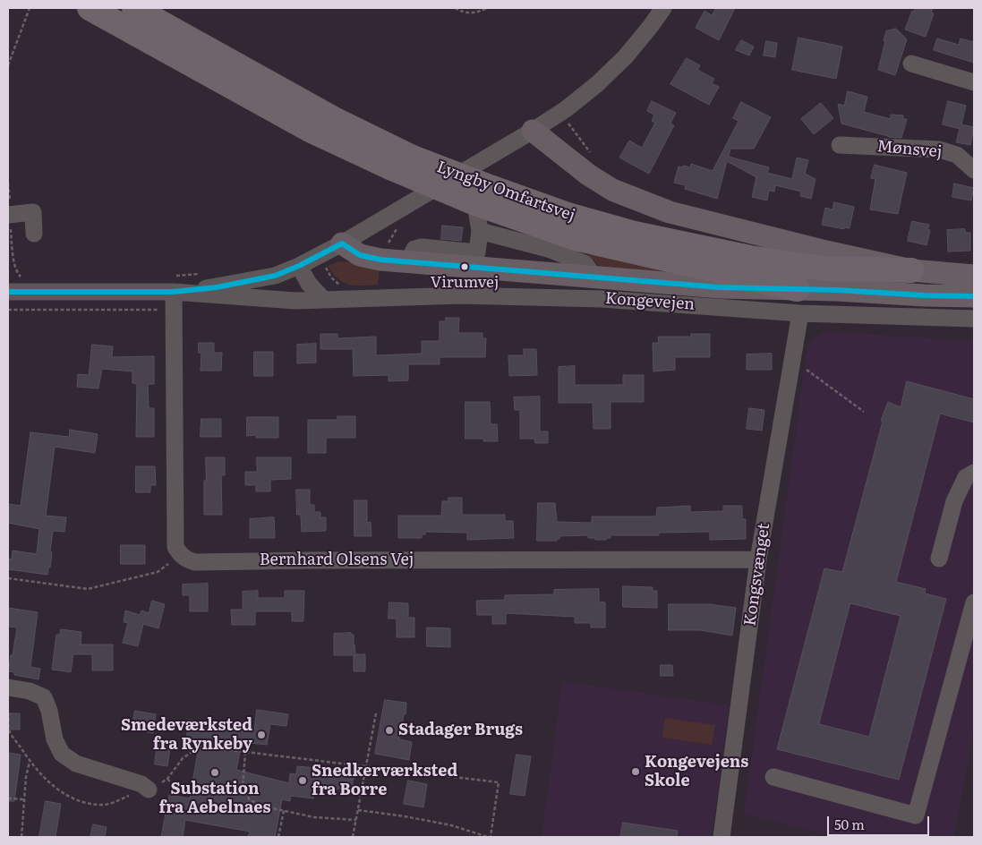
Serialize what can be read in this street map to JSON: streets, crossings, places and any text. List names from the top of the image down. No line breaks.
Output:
{"streets":{"highway":["Lyngby Omfartsvej"],"street":["Mønsvej","Kongevejen","Bernhard Olsens Vej","Kongsvænget"]},"crossings":[["Kongevejen","Kongsvænget"],["Bernhard Olsens Vej","Kongsvænget"]],"places":["Virumvej","Stadager Brugs","Smedeværksted fra Rynkeby","Kongevejens Skole","Substation fra Aebelnaes","Snedkerværksted fra Borre"],"scale_bar":"50 m"}
